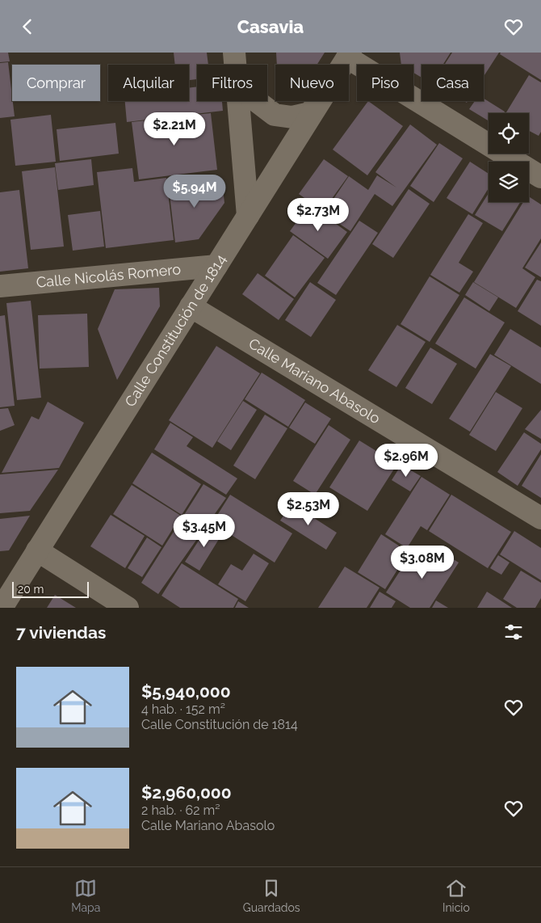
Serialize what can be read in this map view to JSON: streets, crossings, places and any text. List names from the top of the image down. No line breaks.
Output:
{"streets":{"street":["Calle Nicolás Romero","Calle Constitución de 1814","Calle Mariano Abasolo"]},"crossings":[["Calle Nicolás Romero","Calle Constitución de 1814"],["Calle Constitución de 1814","Calle Mariano Abasolo"]],"scale_bar":"20 m","page":{"header":"Casavia","chip":["Comprar","Alquilar","Filtros","Nuevo","Piso","Casa"],"price":["$2.21M","$5.94M","$2.73M","$2.96M","$2.53M","$3.45M","$3.08M"],"scale":"20 m","heading":"7 viviendas","list":[{"name":"$5,940,000","note":"4 hab. · 152 m² · Calle Constitución de 1814"},{"name":"$2,960,000","note":"2 hab. · 62 m² · Calle Mariano Abasolo"}],"tabs":["Mapa","Guardados","Inicio"]}}
